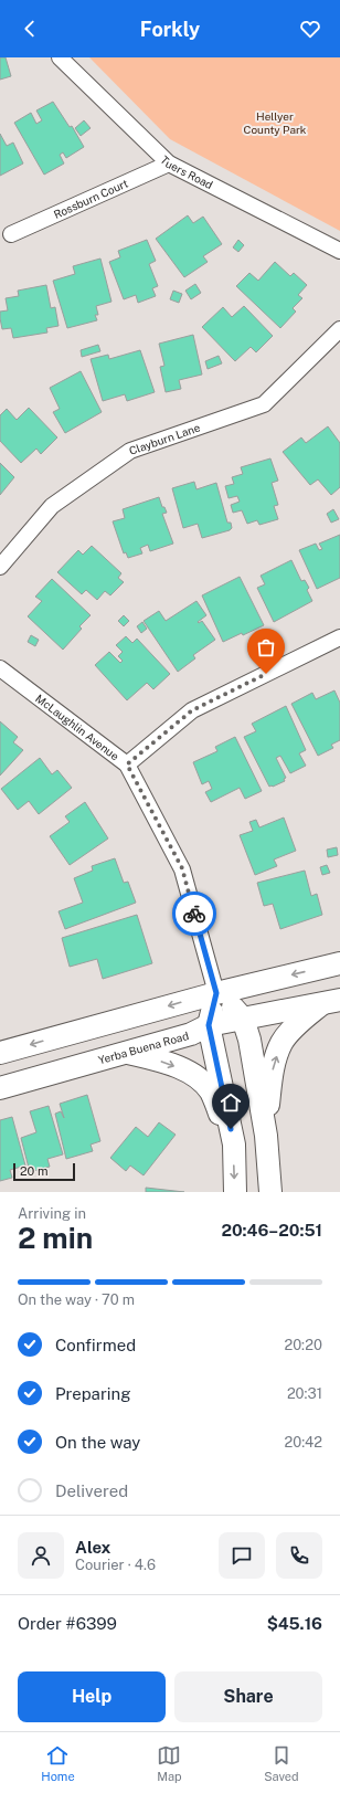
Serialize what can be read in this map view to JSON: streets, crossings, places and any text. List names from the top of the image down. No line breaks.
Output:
{"streets":{"main road":["McLaughlin Avenue","Yerba Buena Road"],"street":["Tuers Road","Rossburn Court","Clayburn Lane"]},"crossings":[["Tuers Road","Rossburn Court"],["McLaughlin Avenue","Yerba Buena Road"]],"parks":["Hellyer County Park"],"scale_bar":"20 m","page":{"header":"Forkly","scale":"20 m","heading":["2 min","Arriving in","20:46–20:51"],"panel":["Alex","Courier · 4.6","Order #6399","$45.16"],"bar":"On the way · 70 m","list":[["Confirmed","20:20"],["Preparing","20:31"],["On the way","20:42"],"Delivered"],"buttons":["Help","Share"],"tabs":["Home","Map","Saved"]}}
